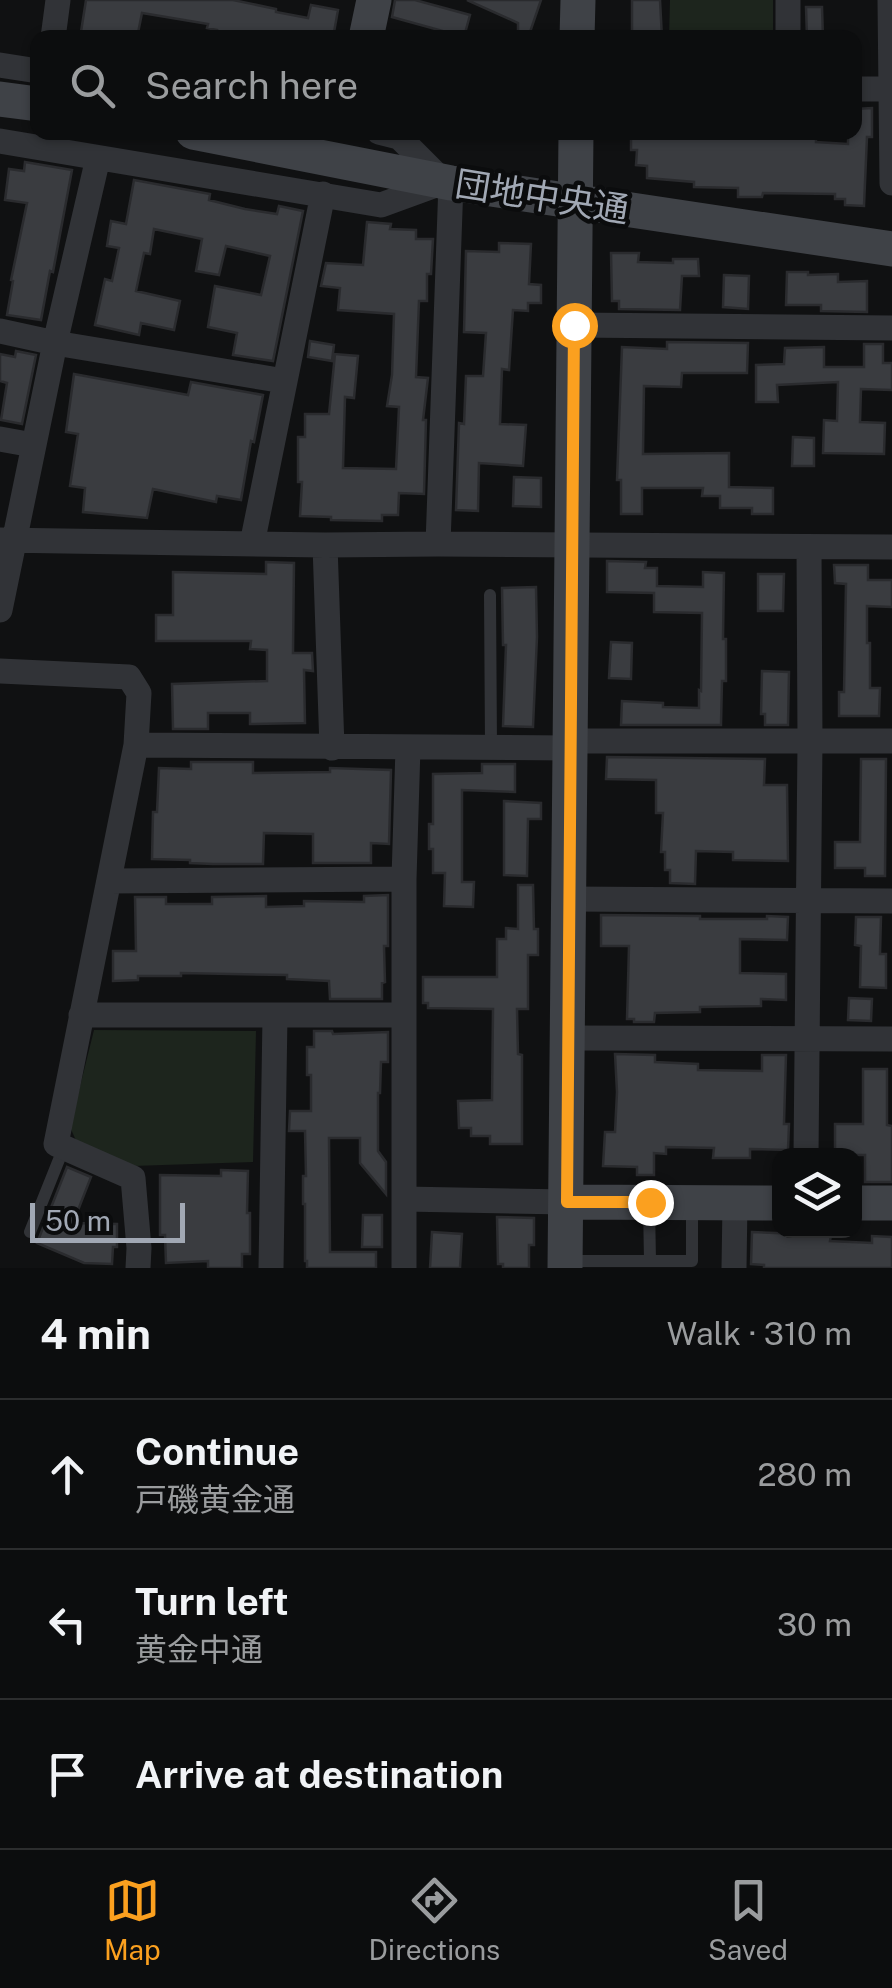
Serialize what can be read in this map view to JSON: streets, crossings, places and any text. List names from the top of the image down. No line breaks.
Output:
{"streets":{"street":["団地中央通"]},"scale_bar":"50 m","page":{"search":"Search here","scale":"50 m","heading":["4 min","Walk · 310 m"],"list":[["Continue","戸磯黄金通","280 m"],["Turn left","黄金中通","30 m"],"Arrive at destination"],"nav":["Map","Directions","Saved"]}}
